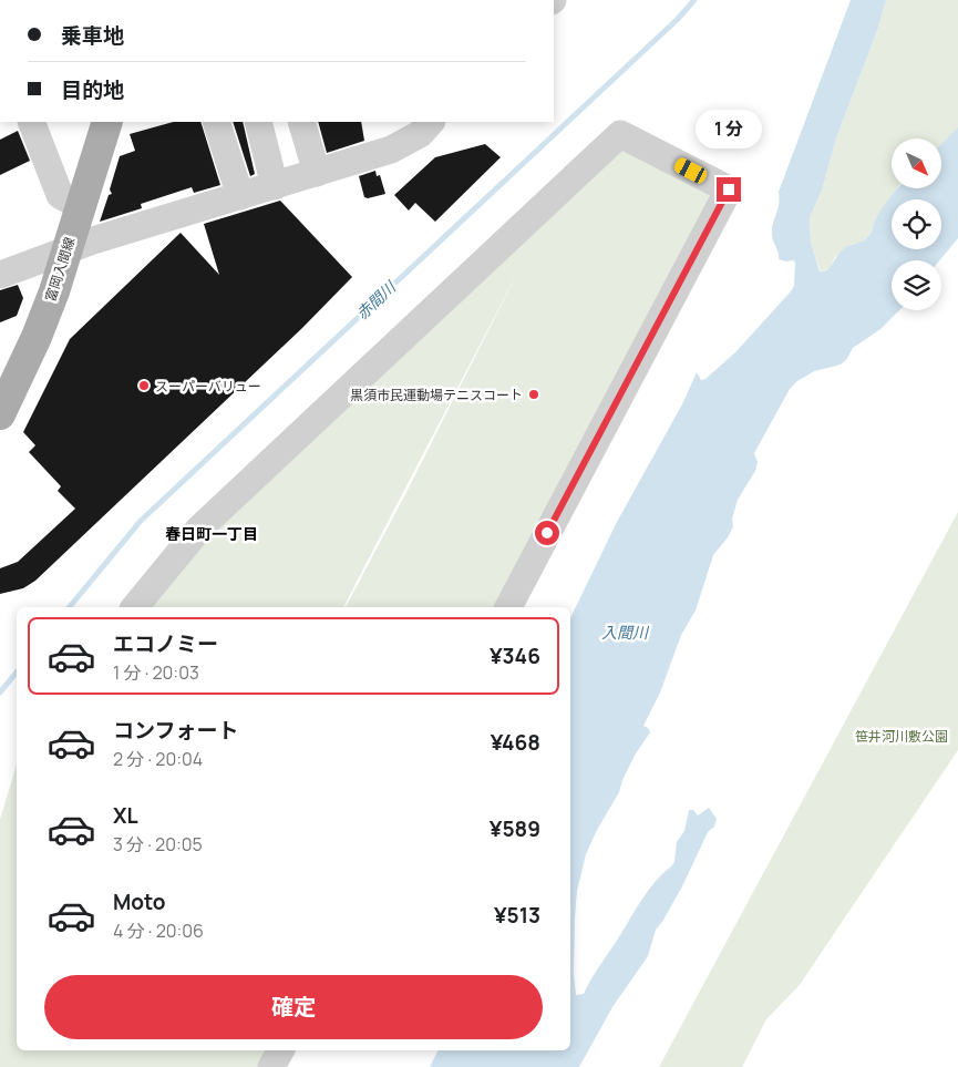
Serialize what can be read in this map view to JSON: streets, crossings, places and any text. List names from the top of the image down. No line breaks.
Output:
{"streets":{"main road":["富岡入間線"]},"districts":["春日町一丁目"],"water":["赤間川","入間川"],"parks":["笹井河川敷公園"],"places":["スーパーバリュー","黒須市民運動場テニスコート"],"north":"bottom right","page":{"banner":["乗車地","目的地"],"bubble":"1 分","list":[{"name":"エコノミー","note":"1 分 · 20:03","value":"¥346"},{"name":"コンフォート","note":"2 分 · 20:04","value":"¥468"},{"name":"XL","note":"3 分 · 20:05","value":"¥589"},{"name":"Moto","note":"4 分 · 20:06","value":"¥513"}],"buttons":"確定"}}
